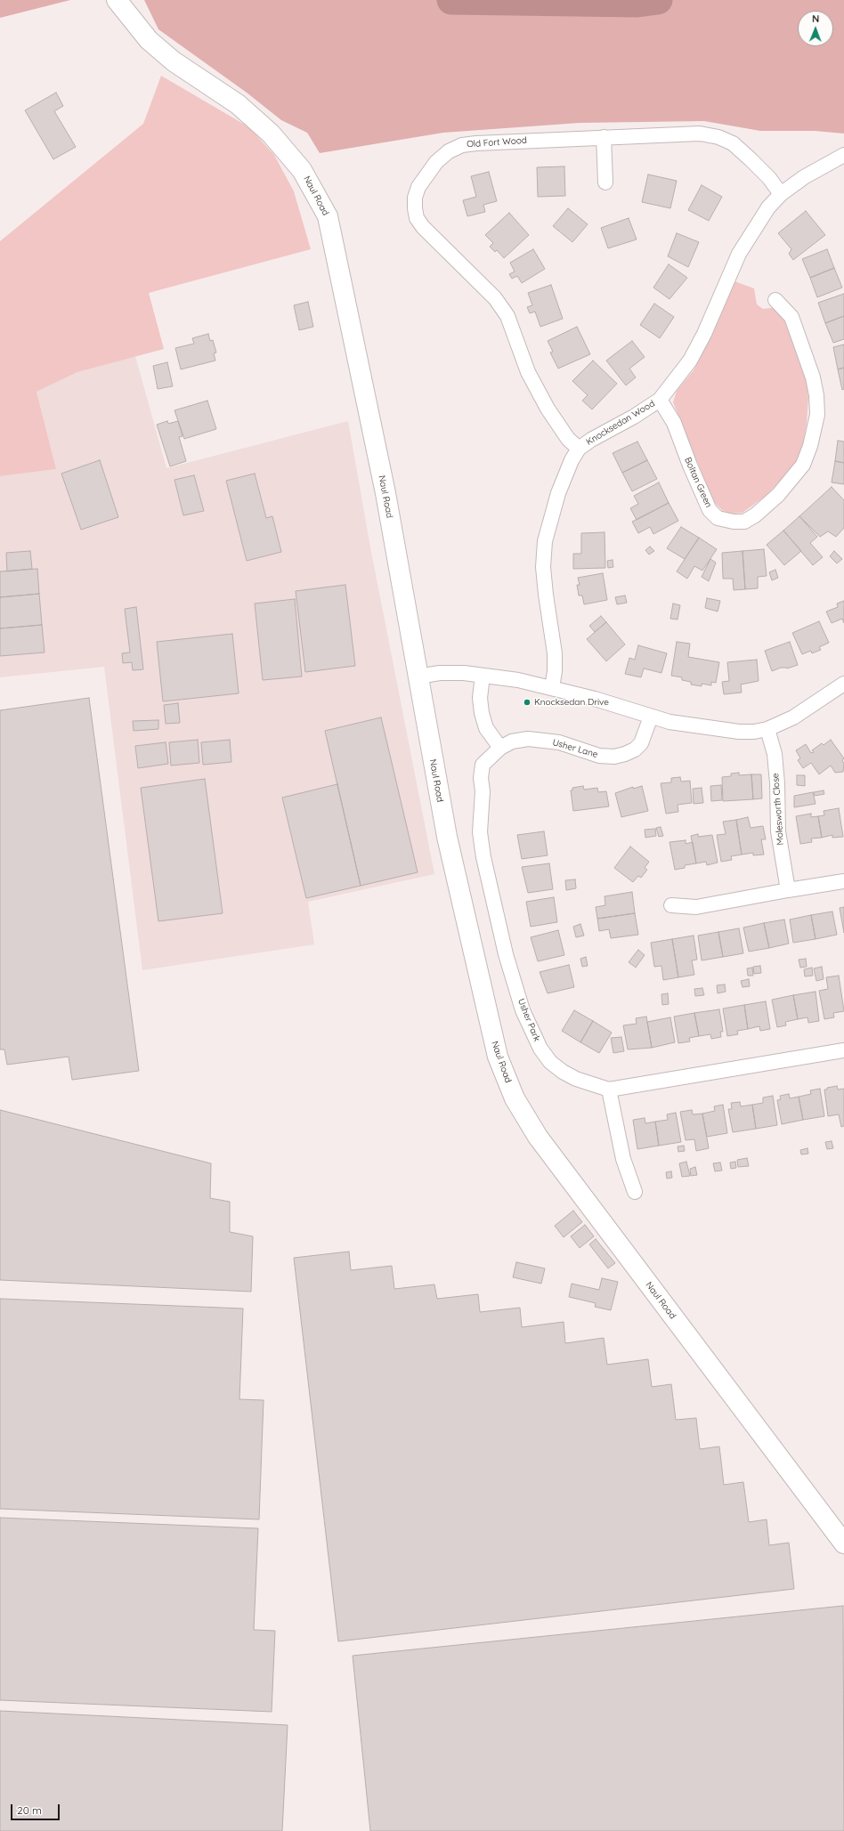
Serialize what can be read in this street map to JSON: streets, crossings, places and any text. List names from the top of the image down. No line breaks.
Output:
{"streets":{"main road":["Naul Road"],"street":["Old Fort Wood","Knocksedan Wood","Boltan Green","Usher Lane","Molesworth Close","Usher Park"]},"crossings":[["Old Fort Wood","Knocksedan Wood"],["Knocksedan Wood","Boltan Green"],["Usher Lane","Usher Park"]],"places":["Knocksedan Drive"],"scale_bar":"20 m","north":"top"}
